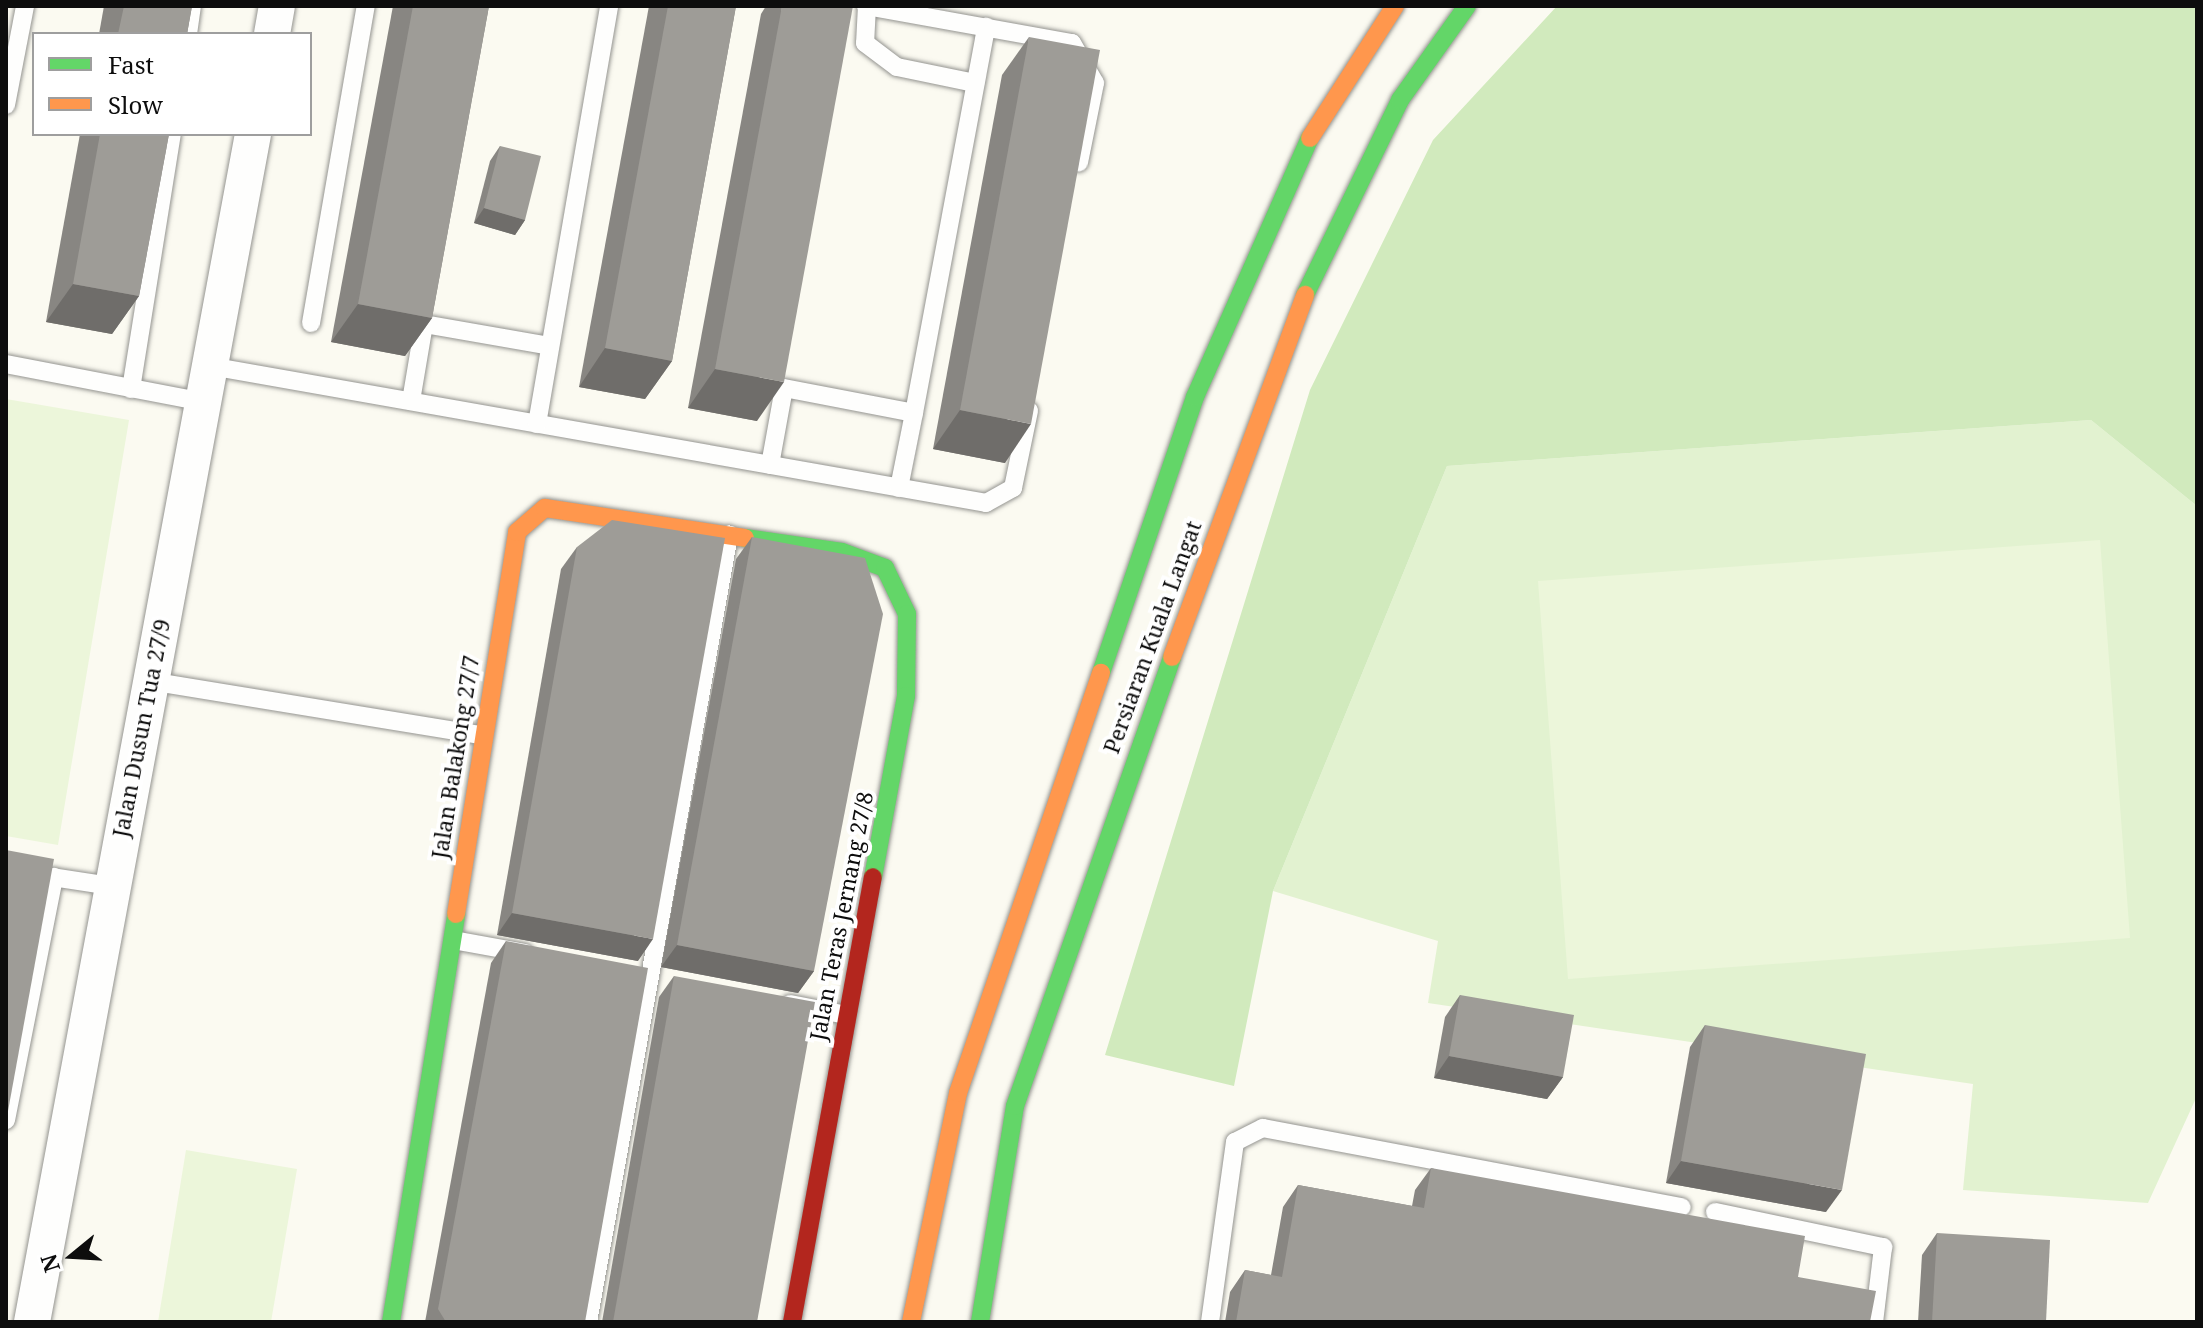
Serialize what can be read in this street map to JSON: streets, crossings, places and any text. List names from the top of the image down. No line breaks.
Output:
{"streets":{"main road":["Persiaran Kuala Langat","Jalan Balakong 27/7","Jalan Teras Jernang 27/8"],"street":["Jalan Dusun Tua 27/9"]},"crossings":[["Jalan Balakong 27/7","Jalan Teras Jernang 27/8"]],"legend":["Fast","Slow"],"north":"left"}
